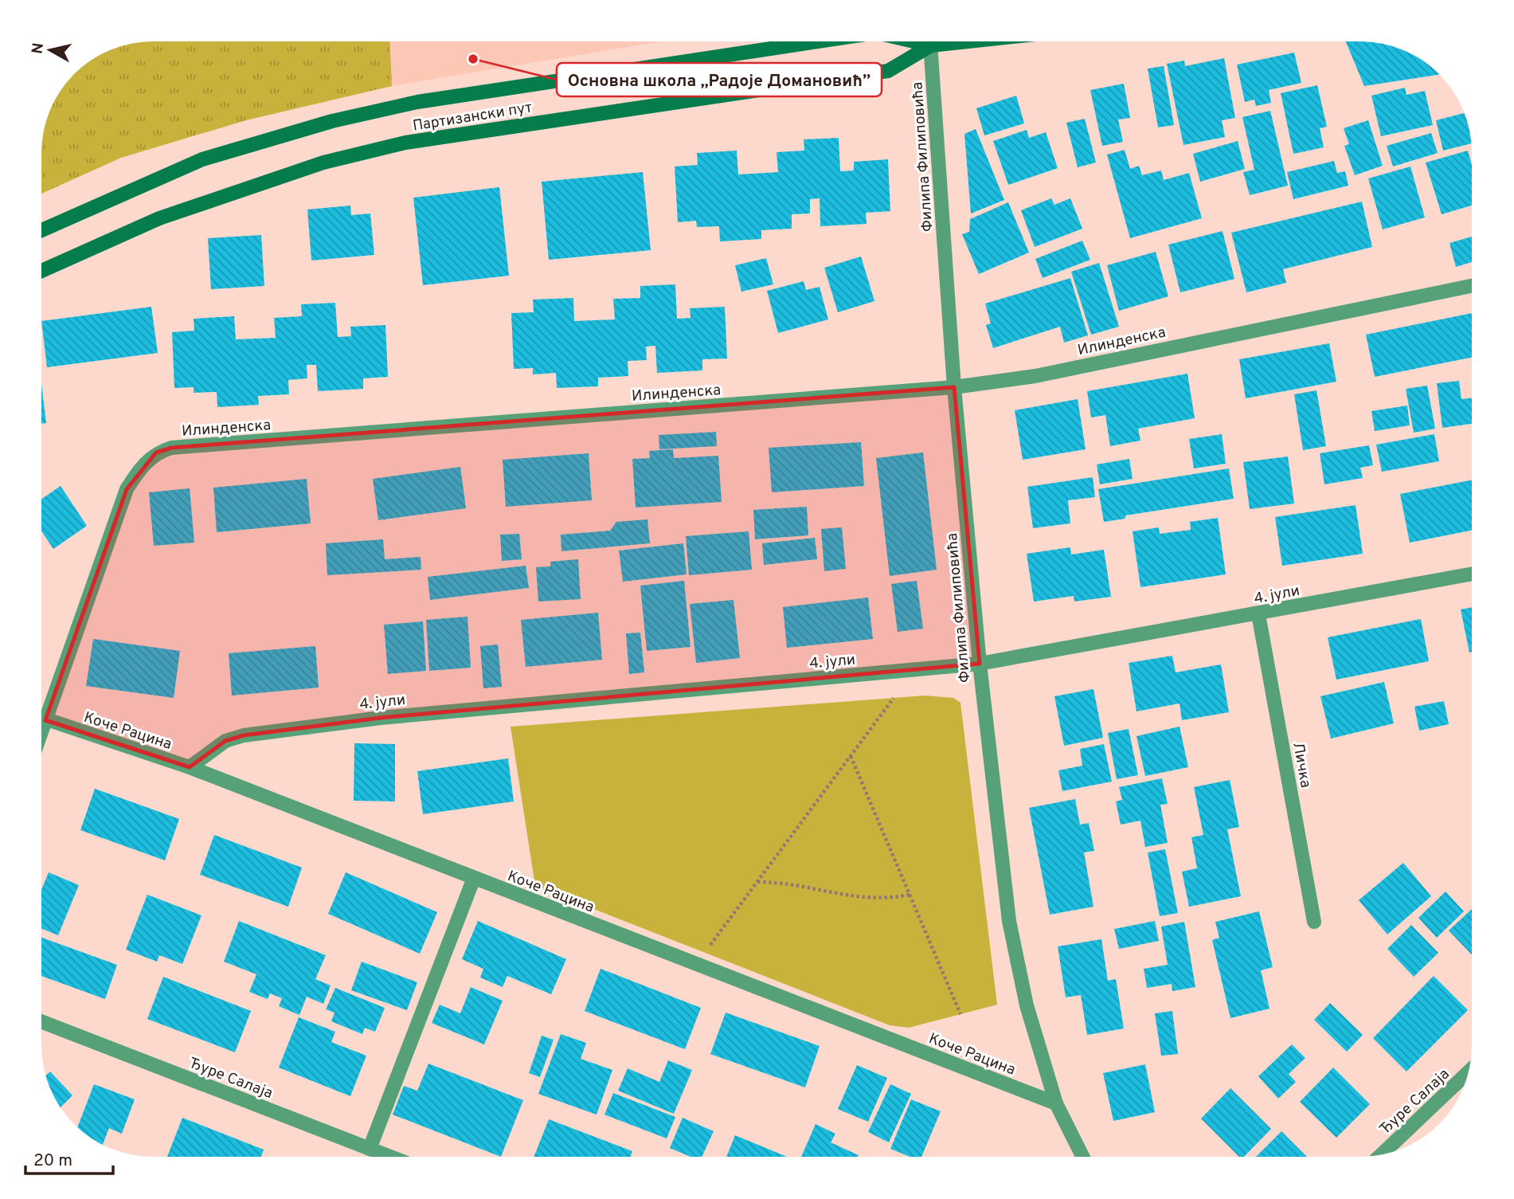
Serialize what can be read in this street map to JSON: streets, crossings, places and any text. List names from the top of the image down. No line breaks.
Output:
{"streets":{"main road":["Партизански пут"],"street":["Филипа Филиповића","Илинденска","4. јули","Коче Рацина","Личка","Ђуре Салаја"]},"crossings":[["Филипа Филиповића","Илинденска"],["Филипа Филиповића","4. јули"],["Филипа Филиповића","Коче Рацина"],["4. јули","Коче Рацина"],["4. јули","Личка"]],"places":["Основна школа „Радоје Домановић”"],"scale_bar":"20 m","north":"left"}
